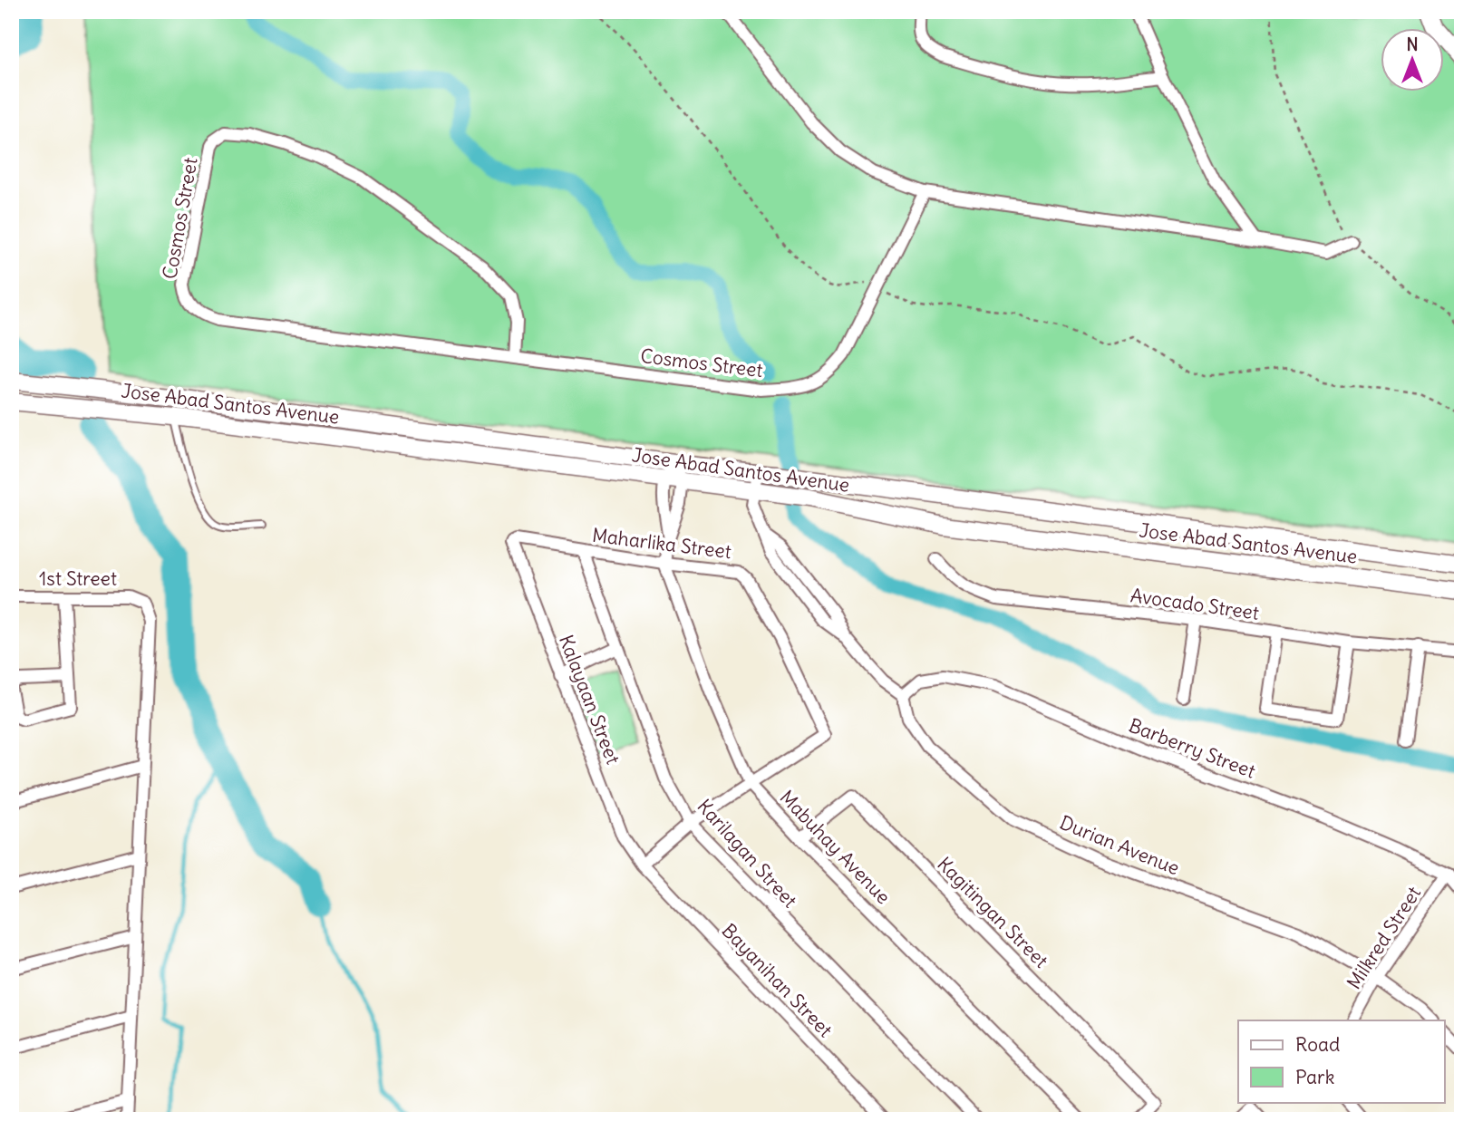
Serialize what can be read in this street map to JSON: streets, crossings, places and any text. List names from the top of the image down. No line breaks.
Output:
{"streets":{"main road":["Jose Abad Santos Avenue"],"street":["Cosmos Street","Maharlika Street","1st Street","Avocado Street","Kalayaan Street","Barberry Street","Durian Avenue","Mabuhay Avenue","Karilagan Street","Kagitingan Street","Milkred Street","Bayanihan Street"]},"crossings":[["Jose Abad Santos Avenue","Mabuhay Avenue"],["Maharlika Street","Kalayaan Street"],["Maharlika Street","Mabuhay Avenue"],["Maharlika Street","Karilagan Street"],["Kalayaan Street","Bayanihan Street"],["Barberry Street","Durian Avenue"],["Barberry Street","Milkred Street"],["Durian Avenue","Milkred Street"],["Mabuhay Avenue","Kagitingan Street"]],"legend":["Road","Park"],"north":"top"}
